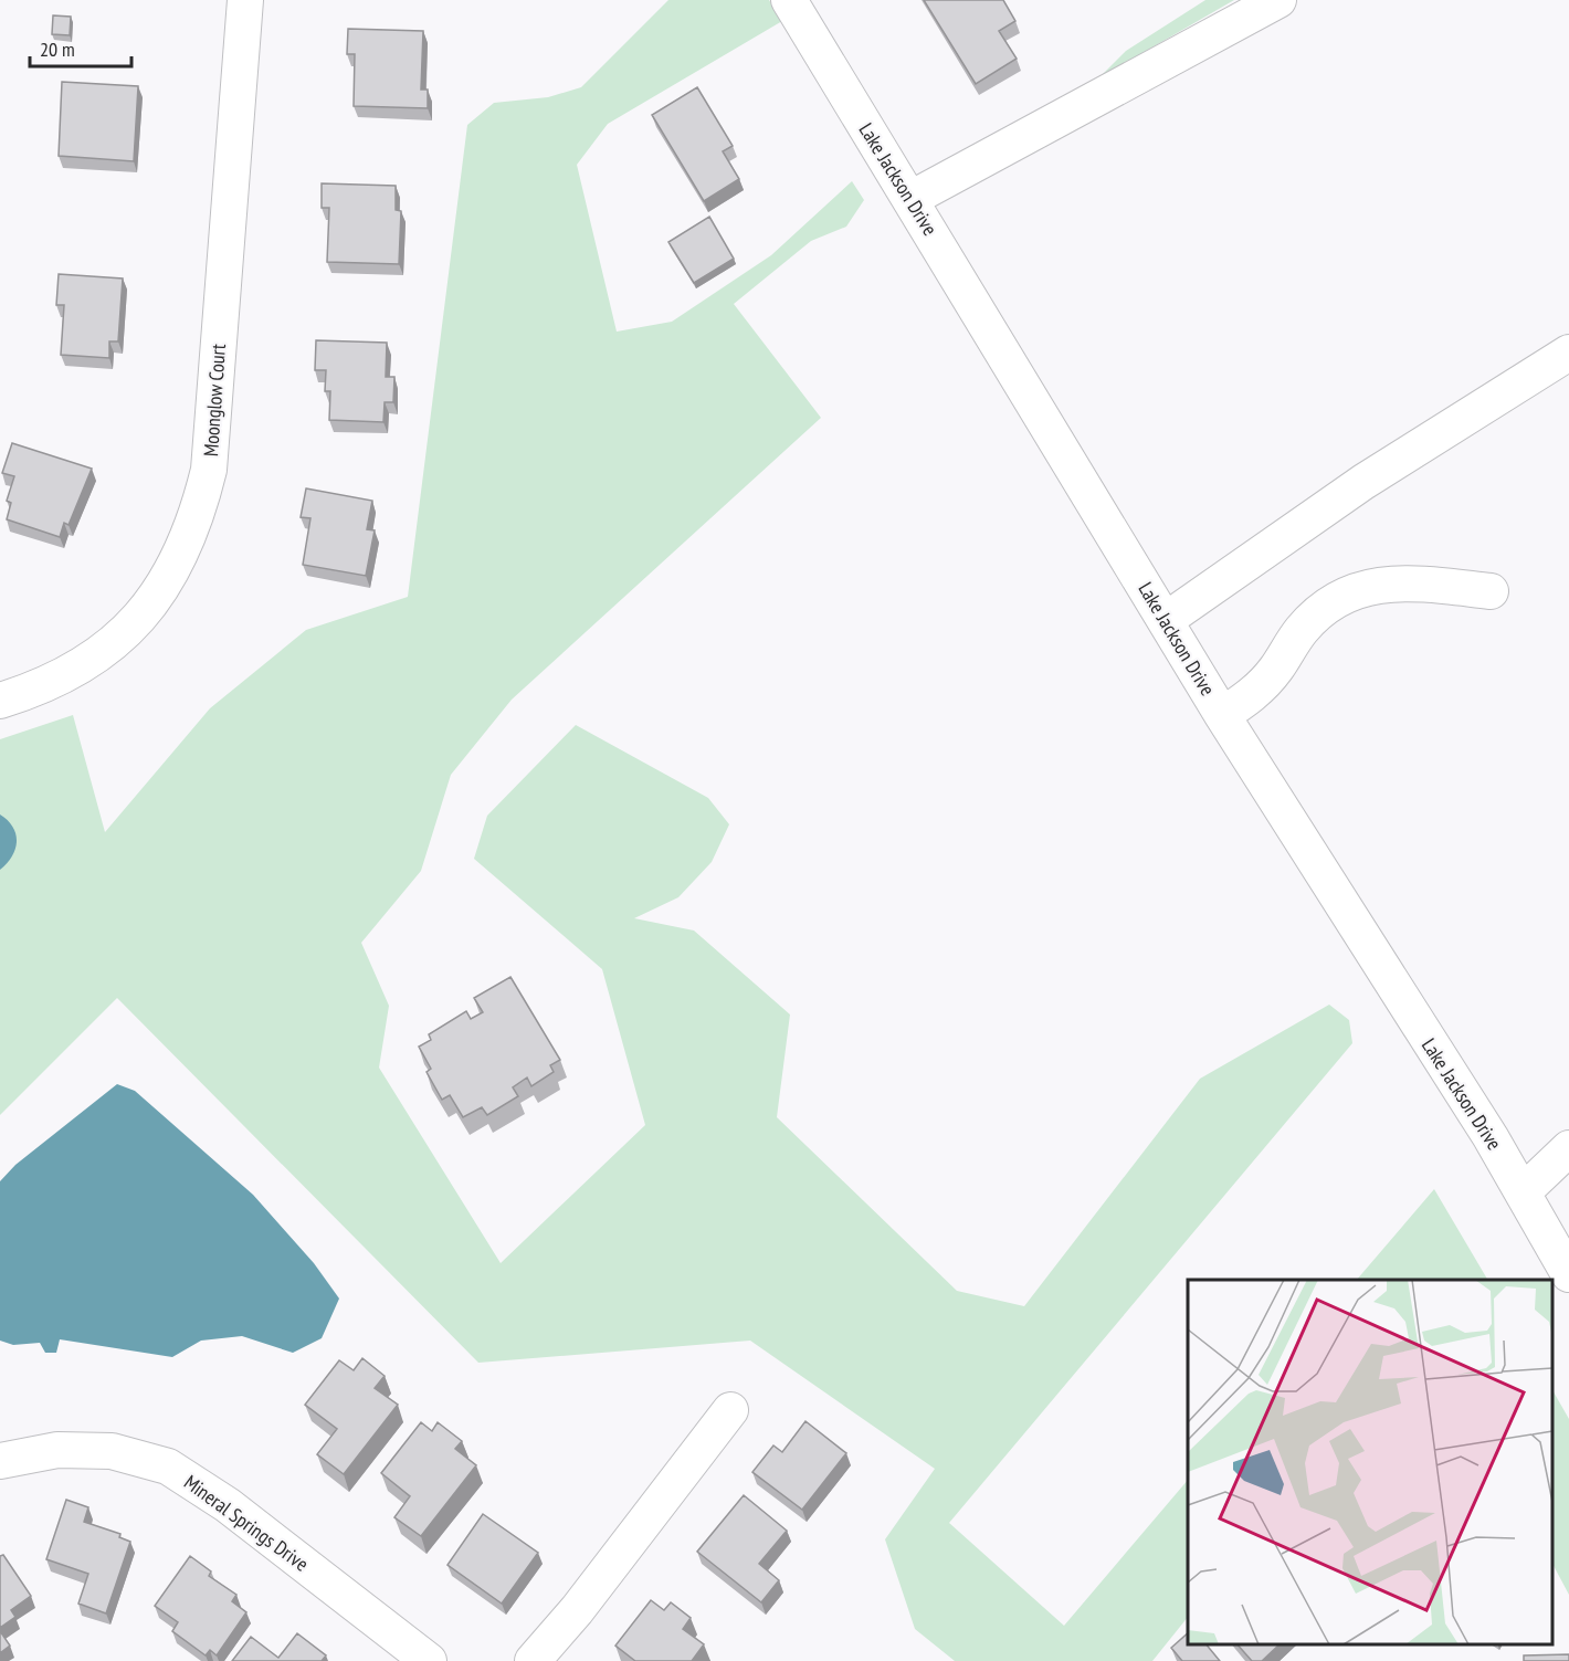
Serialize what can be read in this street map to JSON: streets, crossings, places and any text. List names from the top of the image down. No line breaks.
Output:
{"streets":{"street":["Lake Jackson Drive","Moonglow Court","Mineral Springs Drive"]},"scale_bar":"20 m"}
